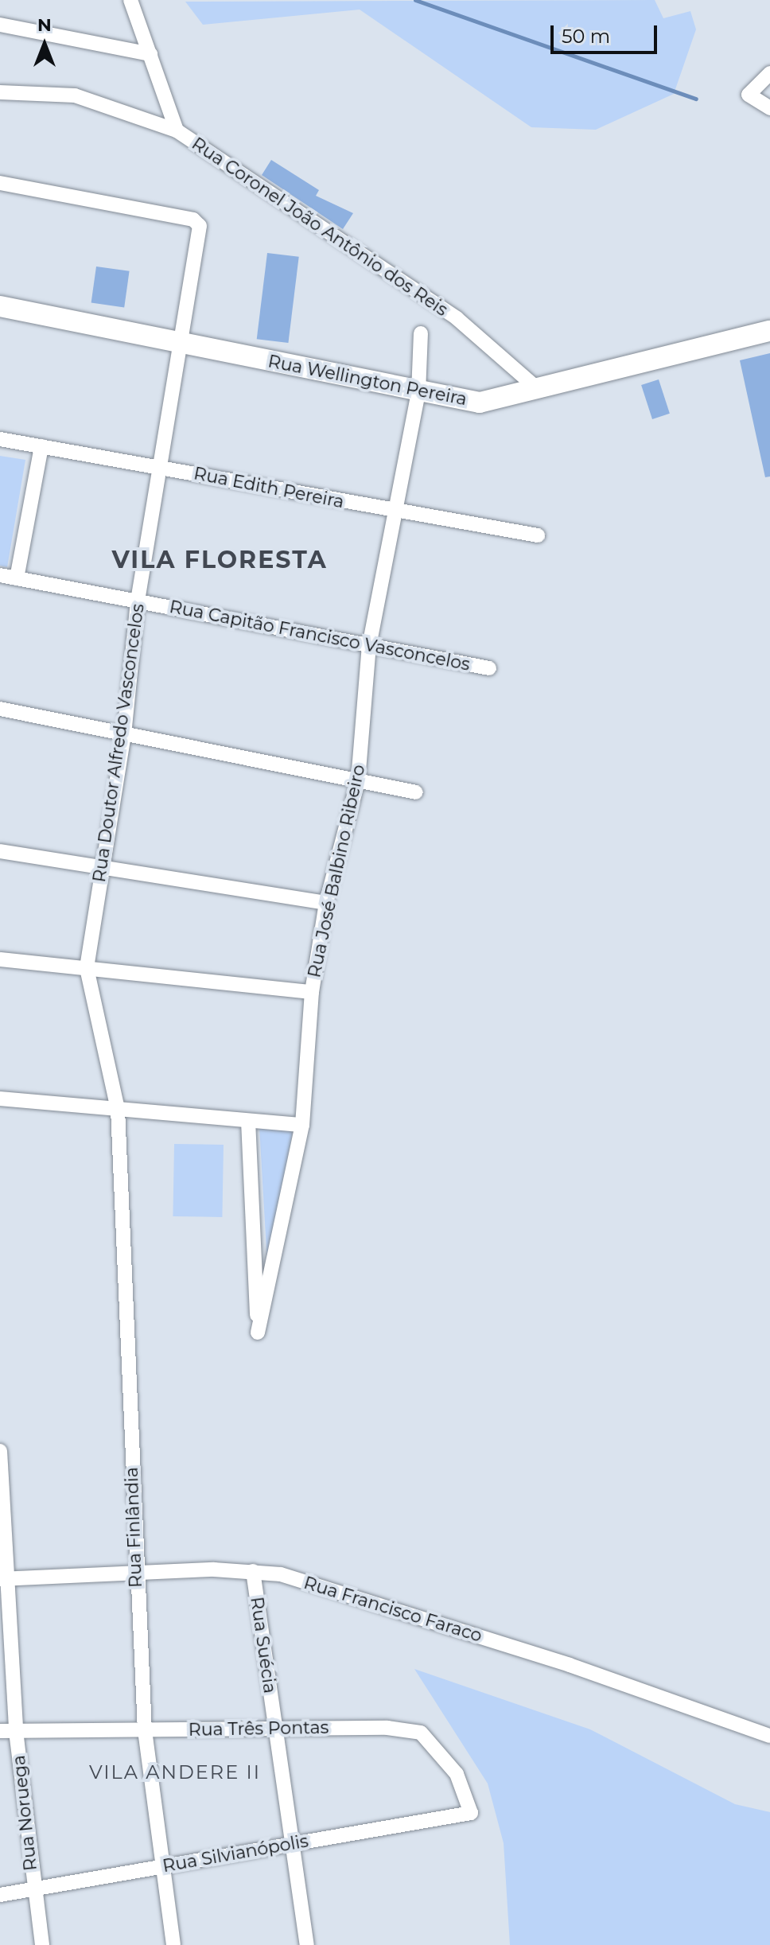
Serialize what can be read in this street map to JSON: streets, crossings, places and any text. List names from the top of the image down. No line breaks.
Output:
{"streets":{"main road":["Rua Wellington Pereira"],"street":["Rua Coronel João Antônio dos Reis","Rua Edith Pereira","Rua Capitão Francisco Vasconcelos","Rua Doutor Alfredo Vasconcelos","Rua José Balbino Ribeiro","Rua Finlândia","Rua Francisco Faraco","Rua Suécia","Rua Três Pontas","Rua Noruega","Rua Silvianópolis"]},"crossings":[["Rua Coronel João Antônio dos Reis","Rua Wellington Pereira"],["Rua Wellington Pereira","Rua Doutor Alfredo Vasconcelos"],["Rua Wellington Pereira","Rua José Balbino Ribeiro"],["Rua Edith Pereira","Rua Doutor Alfredo Vasconcelos"],["Rua Edith Pereira","Rua José Balbino Ribeiro"],["Rua Capitão Francisco Vasconcelos","Rua Doutor Alfredo Vasconcelos"],["Rua Capitão Francisco Vasconcelos","Rua José Balbino Ribeiro"],["Rua Doutor Alfredo Vasconcelos","Rua Finlândia"],["Rua Finlândia","Rua Francisco Faraco"],["Rua Finlândia","Rua Três Pontas"],["Rua Finlândia","Rua Silvianópolis"],["Rua Francisco Faraco","Rua Suécia"],["Rua Francisco Faraco","Rua Noruega"],["Rua Suécia","Rua Três Pontas"],["Rua Suécia","Rua Silvianópolis"],["Rua Três Pontas","Rua Noruega"],["Rua Três Pontas","Rua Silvianópolis"],["Rua Noruega","Rua Silvianópolis"]],"districts":["VILA FLORESTA","VILA ANDERE II"],"scale_bar":"50 m","north":"top"}
